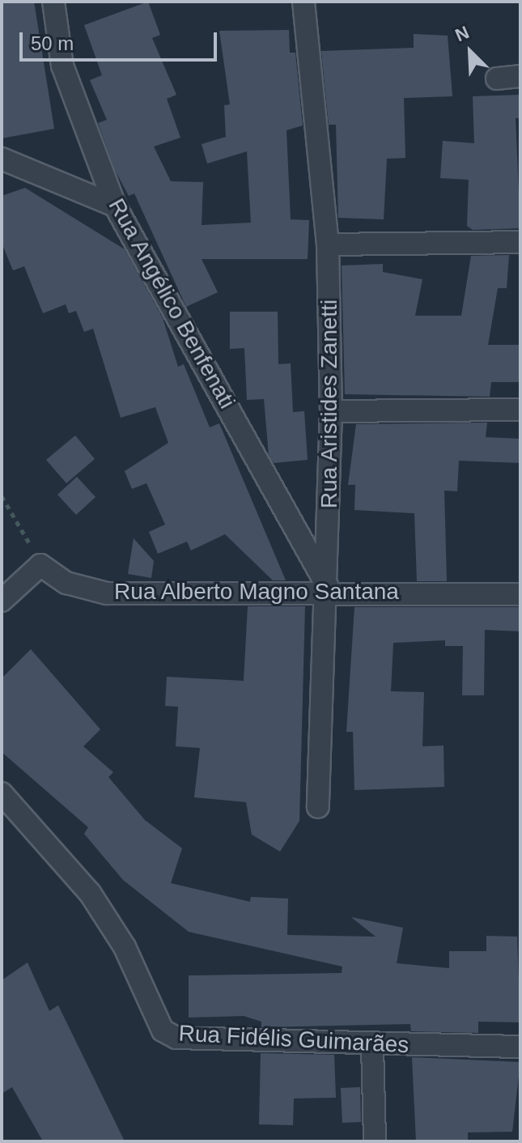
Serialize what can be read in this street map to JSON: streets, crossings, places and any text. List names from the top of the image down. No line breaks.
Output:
{"streets":{"street":["Rua Angélico Benfenati","Rua Aristides Zanetti","Rua Alberto Magno Santana","Rua Fidélis Guimarães"]},"crossings":[["Rua Angélico Benfenati","Rua Aristides Zanetti"],["Rua Angélico Benfenati","Rua Alberto Magno Santana"],["Rua Aristides Zanetti","Rua Alberto Magno Santana"]],"scale_bar":"50 m","north":"top left"}
